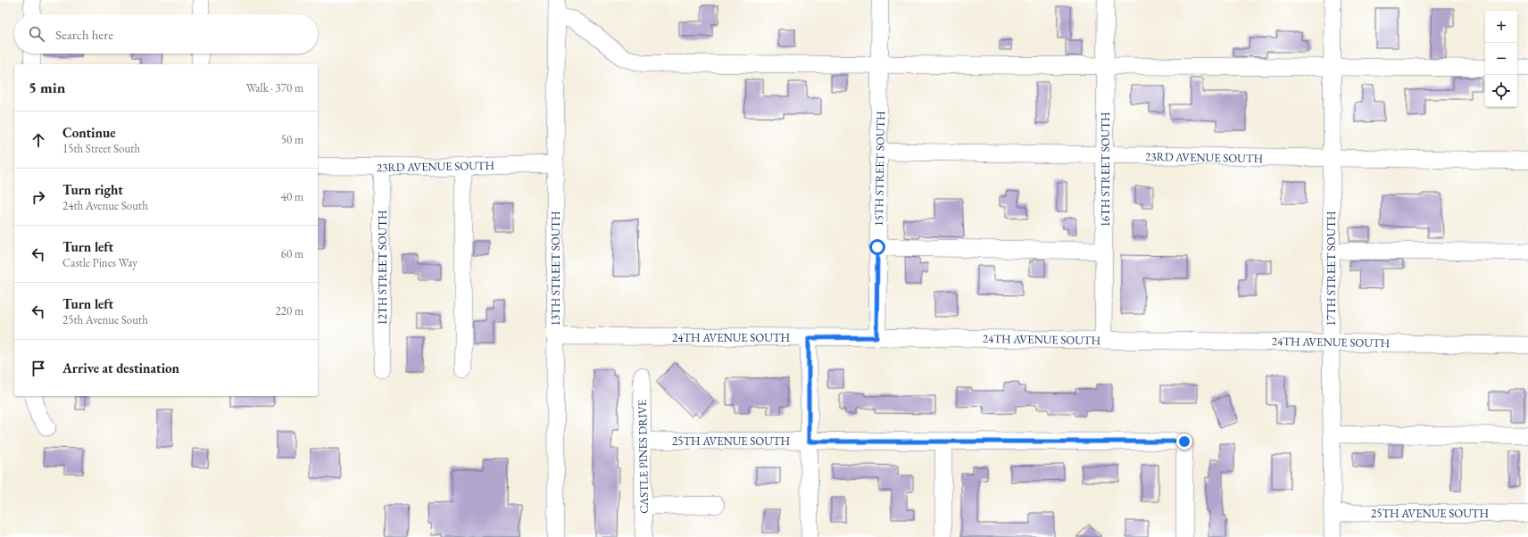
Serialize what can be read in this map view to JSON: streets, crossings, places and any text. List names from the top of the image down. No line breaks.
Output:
{"streets":{"street":["23RD AVENUE SOUTH","15TH STREET SOUTH","16TH STREET SOUTH","12TH STREET SOUTH","13TH STREET SOUTH","17TH STREET SOUTH","24TH AVENUE SOUTH","25TH AVENUE SOUTH","CASTLE PINES DRIVE"]},"crossings":[["23RD AVENUE SOUTH","15TH STREET SOUTH"],["23RD AVENUE SOUTH","16TH STREET SOUTH"],["23RD AVENUE SOUTH","12TH STREET SOUTH"],["23RD AVENUE SOUTH","13TH STREET SOUTH"],["23RD AVENUE SOUTH","17TH STREET SOUTH"],["15TH STREET SOUTH","24TH AVENUE SOUTH"],["16TH STREET SOUTH","24TH AVENUE SOUTH"],["13TH STREET SOUTH","24TH AVENUE SOUTH"],["17TH STREET SOUTH","24TH AVENUE SOUTH"],["17TH STREET SOUTH","25TH AVENUE SOUTH"],["25TH AVENUE SOUTH","CASTLE PINES DRIVE"]],"page":{"map_buttons":["+","−"],"search":"Search here","heading":["5 min","Walk · 370 m"],"list":[["Continue","15th Street South","50 m"],["Turn right","24th Avenue South","40 m"],["Turn left","Castle Pines Way","60 m"],["Turn left","25th Avenue South","220 m"],"Arrive at destination"]}}
